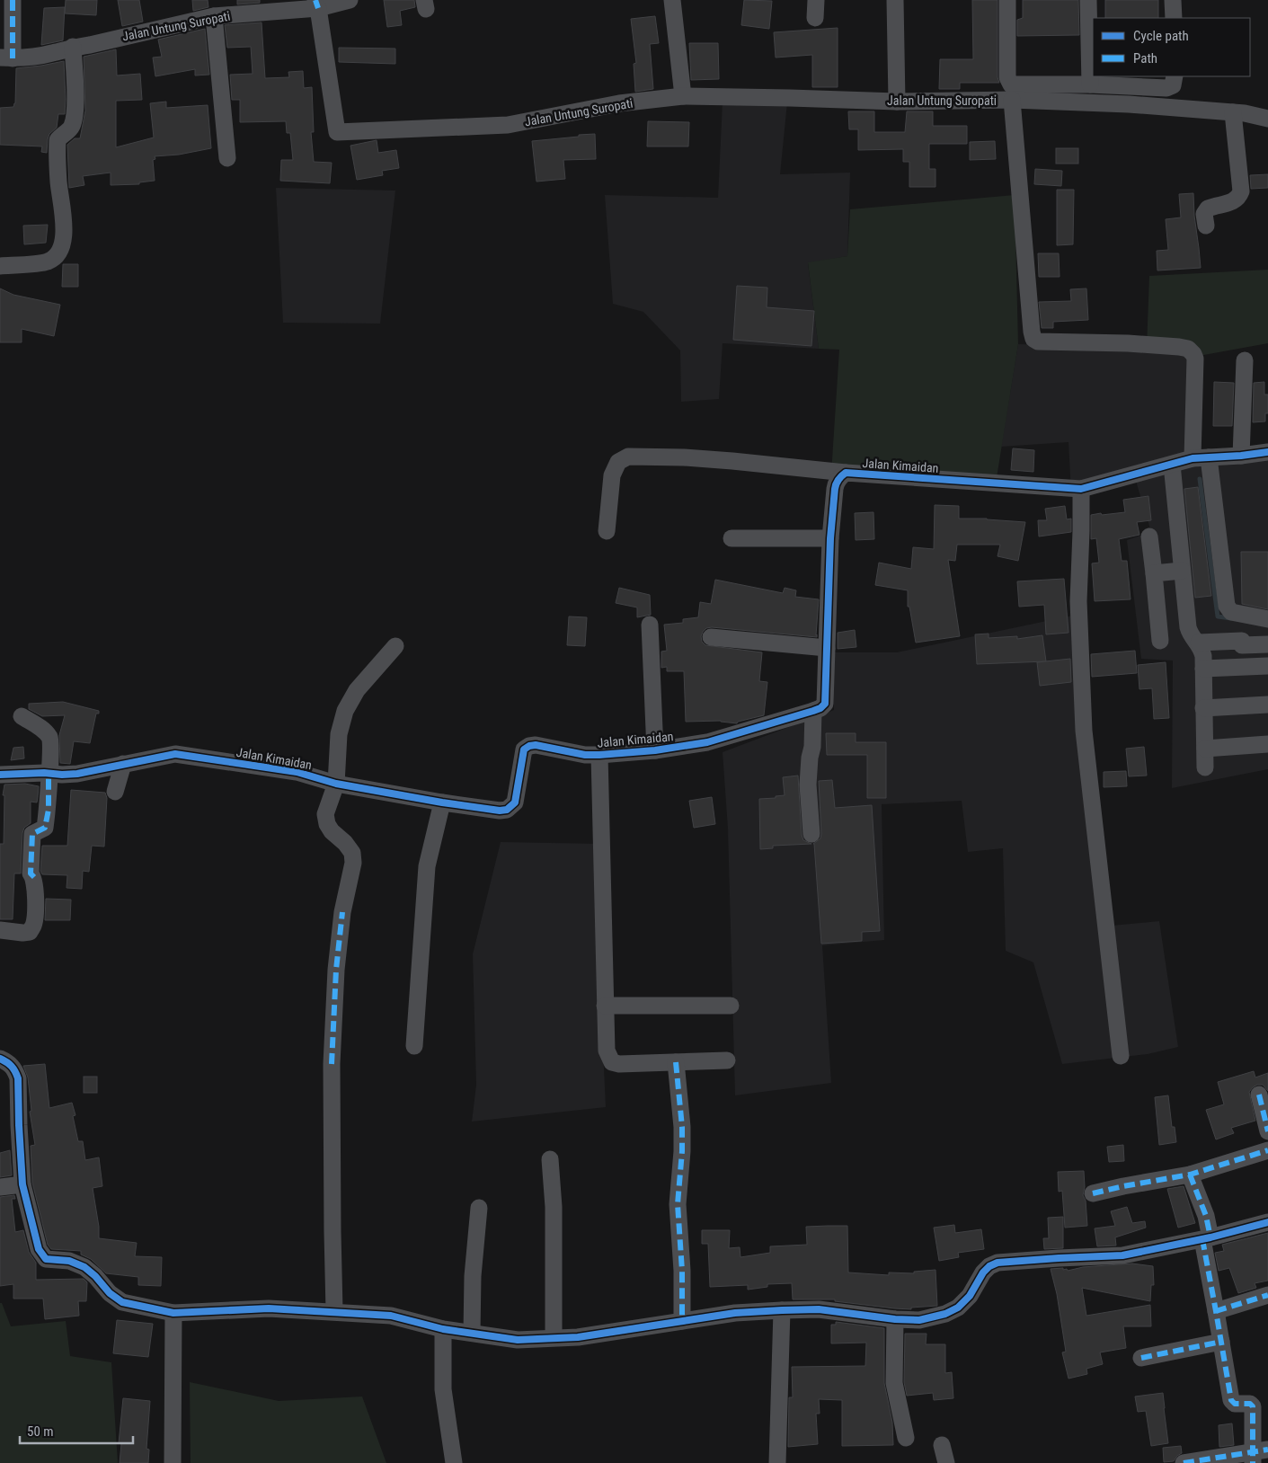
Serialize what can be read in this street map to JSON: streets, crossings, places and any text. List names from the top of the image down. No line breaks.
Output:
{"streets":{"street":["Jalan Untung Suropati","Jalan Kimaidan"]},"legend":["Cycle path","Path"],"scale_bar":"50 m"}
